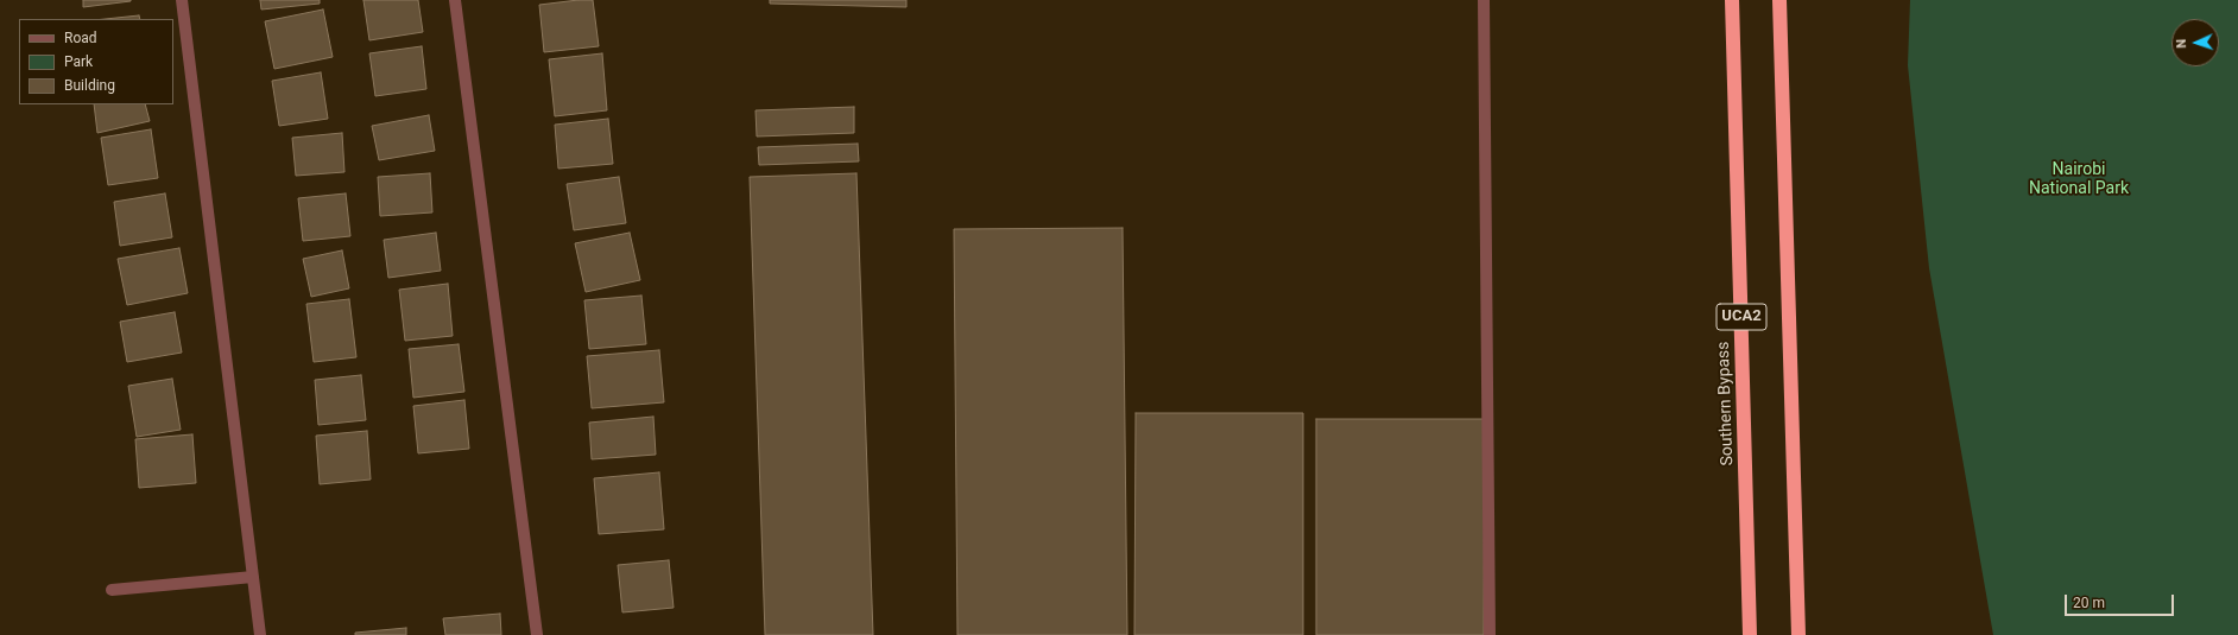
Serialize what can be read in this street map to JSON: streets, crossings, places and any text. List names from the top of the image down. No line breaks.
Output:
{"streets":{"highway":["UCA2","Southern Bypass"]},"parks":["Nairobi National Park"],"legend":["Road","Park","Building"],"scale_bar":"20 m","north":"left"}
